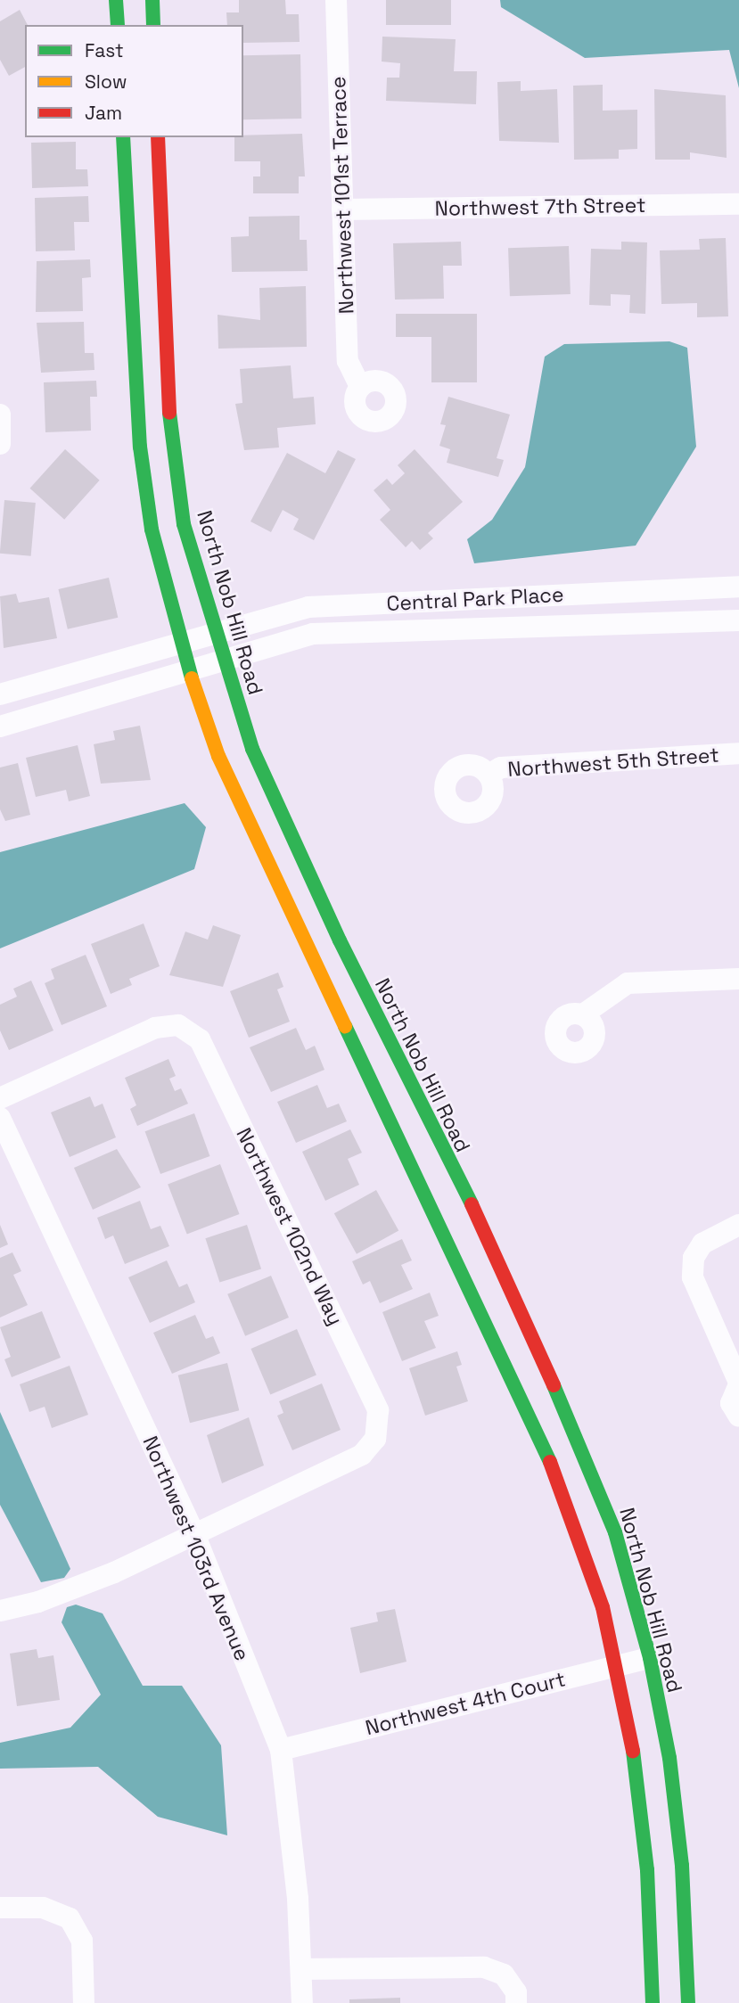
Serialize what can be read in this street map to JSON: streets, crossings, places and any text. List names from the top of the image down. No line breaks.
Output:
{"streets":{"main road":["North Nob Hill Road"],"street":["Northwest 101st Terrace","Northwest 7th Street","Central Park Place","Northwest 5th Street","Northwest 102nd Way","Northwest 103rd Avenue","Northwest 4th Court"]},"crossings":[["Northwest 101st Terrace","Northwest 7th Street"],["Central Park Place","North Nob Hill Road"],["North Nob Hill Road","Northwest 4th Court"],["Northwest 102nd Way","Northwest 103rd Avenue"],["Northwest 103rd Avenue","Northwest 4th Court"]],"legend":["Fast","Slow","Jam"]}
